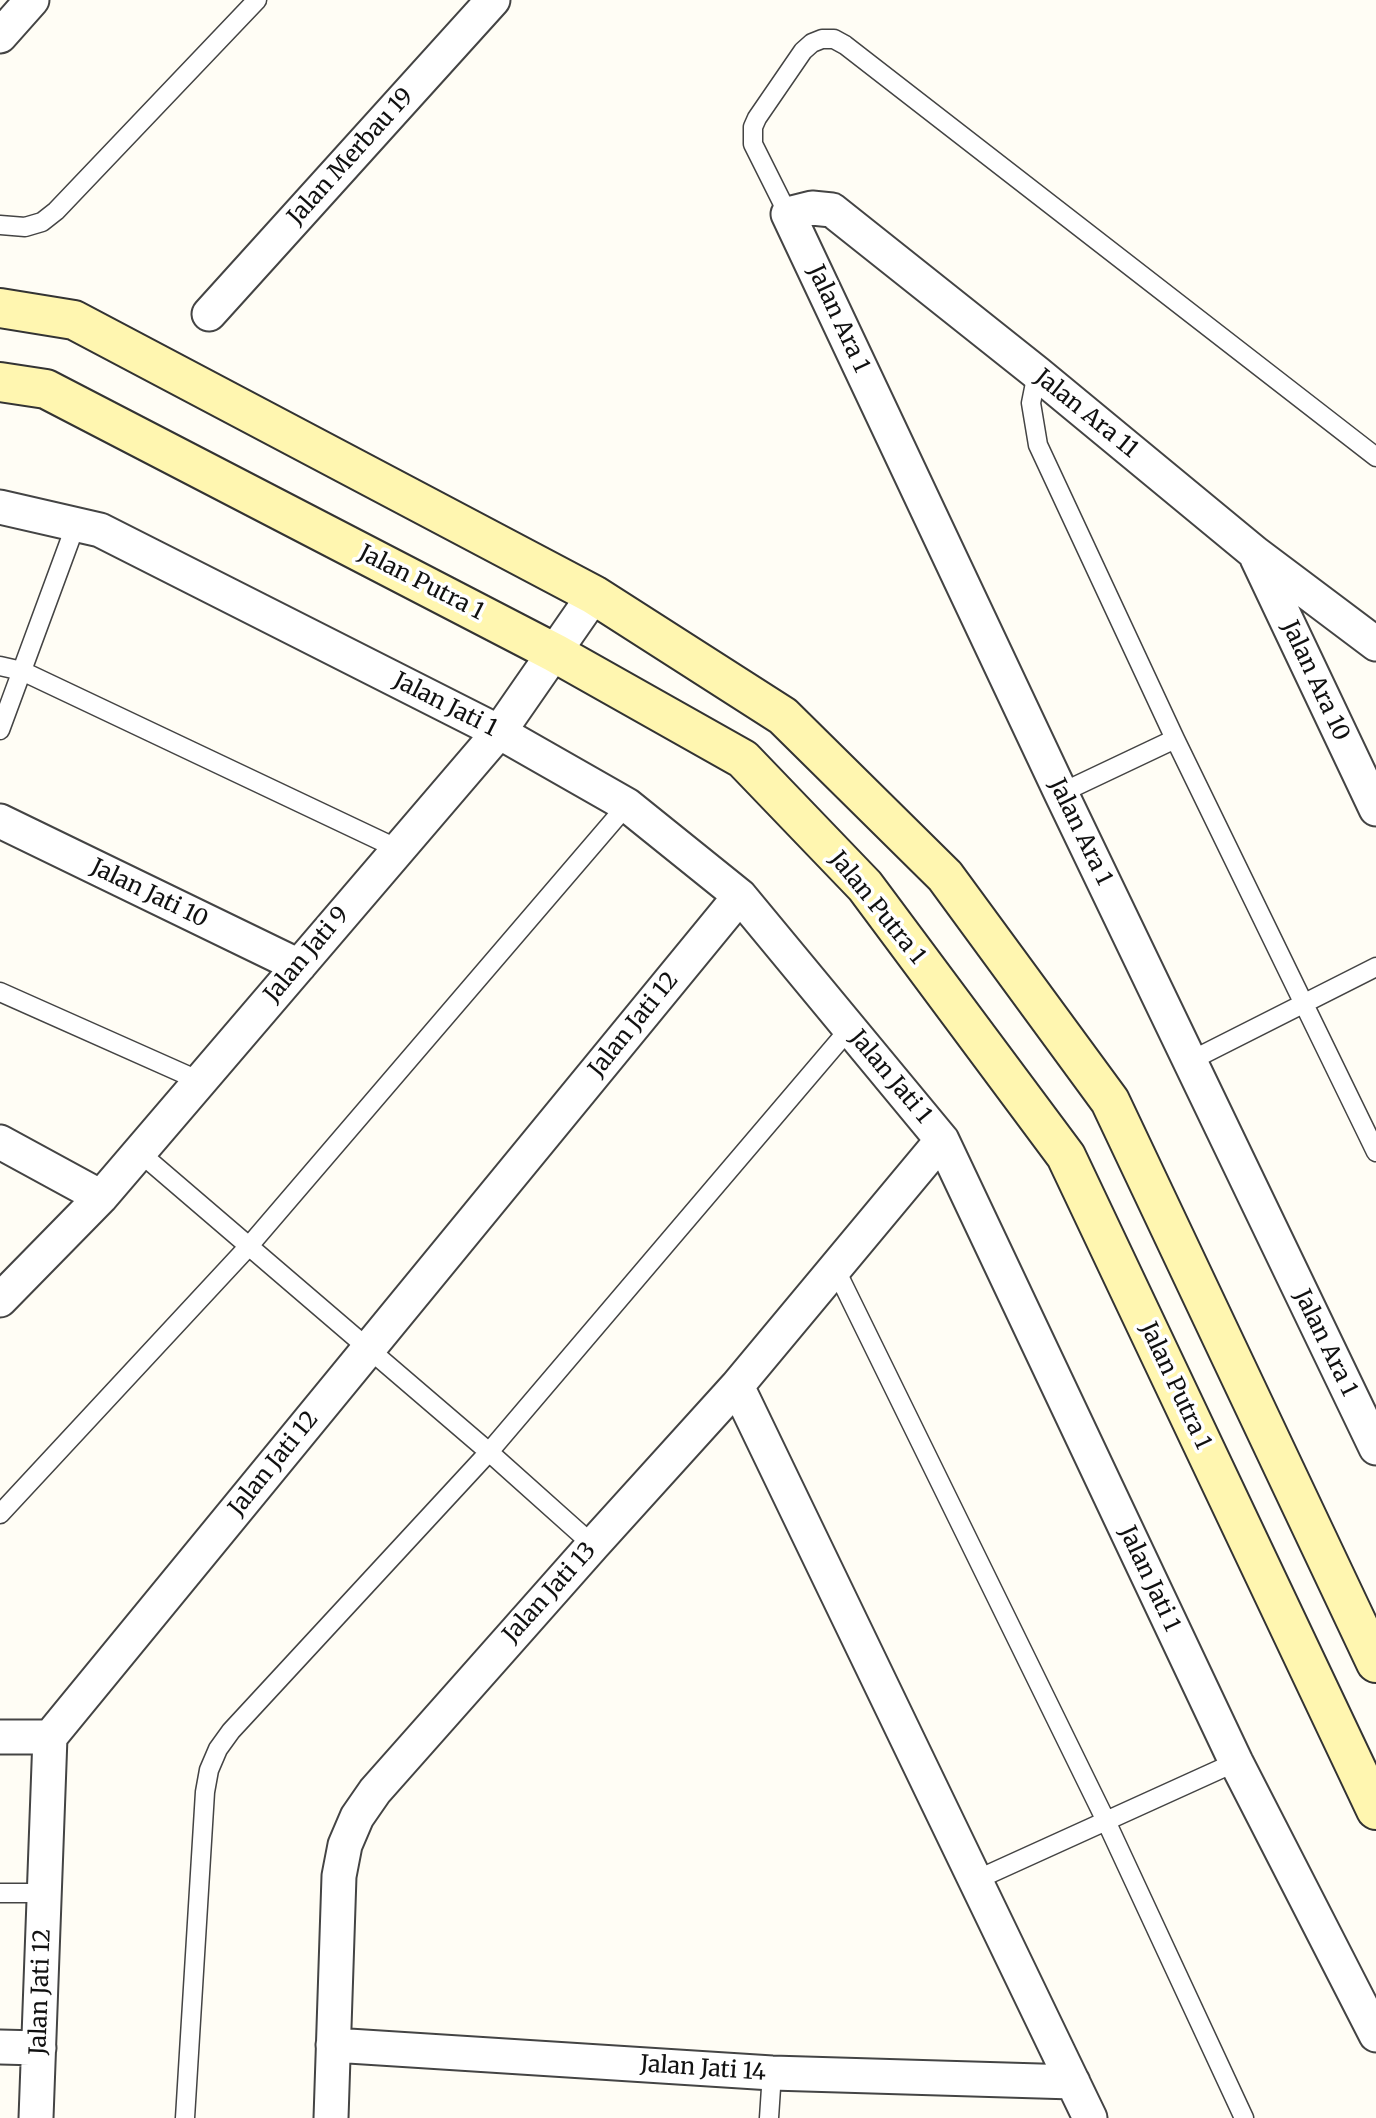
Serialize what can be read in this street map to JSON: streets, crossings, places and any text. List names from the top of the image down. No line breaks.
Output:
{"streets":{"main road":["Jalan Putra 1"],"street":["Jalan Merbau 19","Jalan Ara 1","Jalan Ara 11","Jalan Ara 10","Jalan Jati 1","Jalan Jati 10","Jalan Jati 9","Jalan Jati 12","Jalan Jati 13","Jalan Jati 14"]},"crossings":[["Jalan Ara 1","Jalan Ara 11"],["Jalan Ara 11","Jalan Ara 10"],["Jalan Putra 1","Jalan Jati 9"],["Jalan Jati 1","Jalan Jati 9"],["Jalan Jati 1","Jalan Jati 12"],["Jalan Jati 1","Jalan Jati 13"],["Jalan Jati 10","Jalan Jati 9"],["Jalan Jati 13","Jalan Jati 14"]]}
